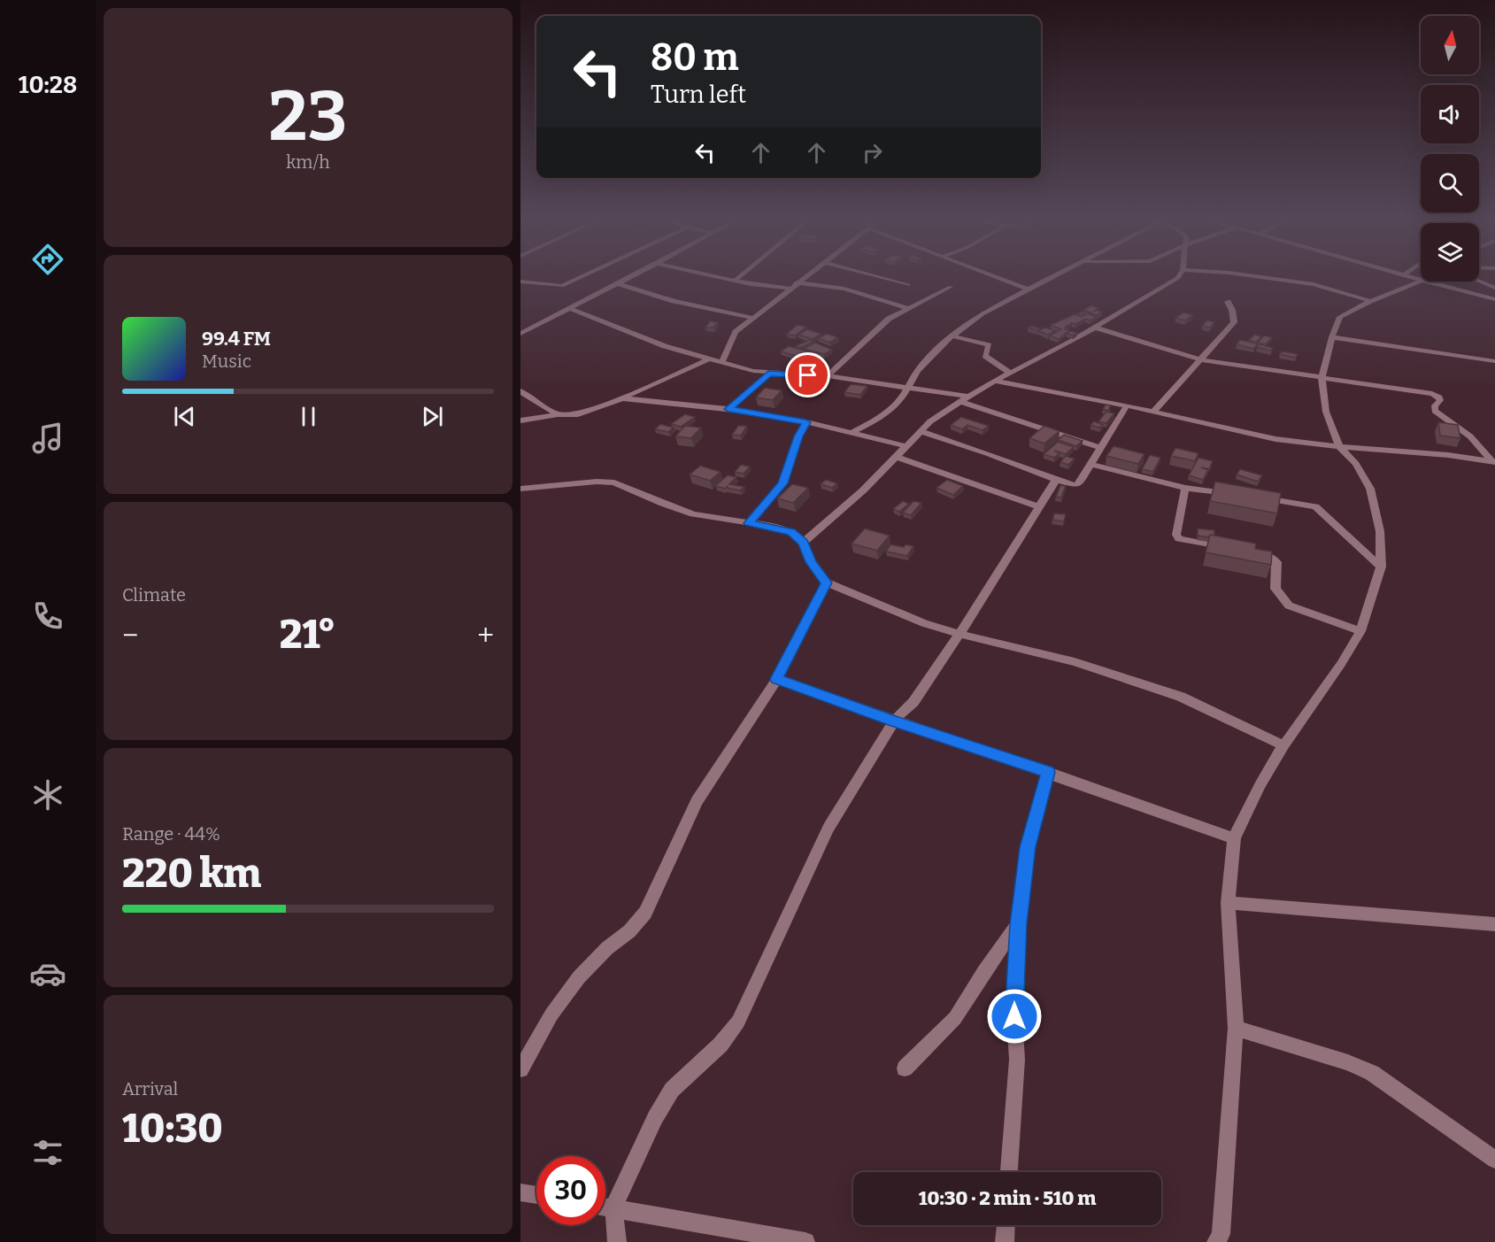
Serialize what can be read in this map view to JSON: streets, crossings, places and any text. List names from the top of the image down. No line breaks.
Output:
{"north":"top","page":{"tabs":"10:28","tile":[["23","km/h"],"Climate",["Range · 44%","220 km"],["Arrival","10:30"]],"turn":["80 m","Turn left"],"song":["99.4 FM","Music"],"heat":["−","21°","+"],"limit":"30","trip":"10:30 · 2 min · 510 m"}}
